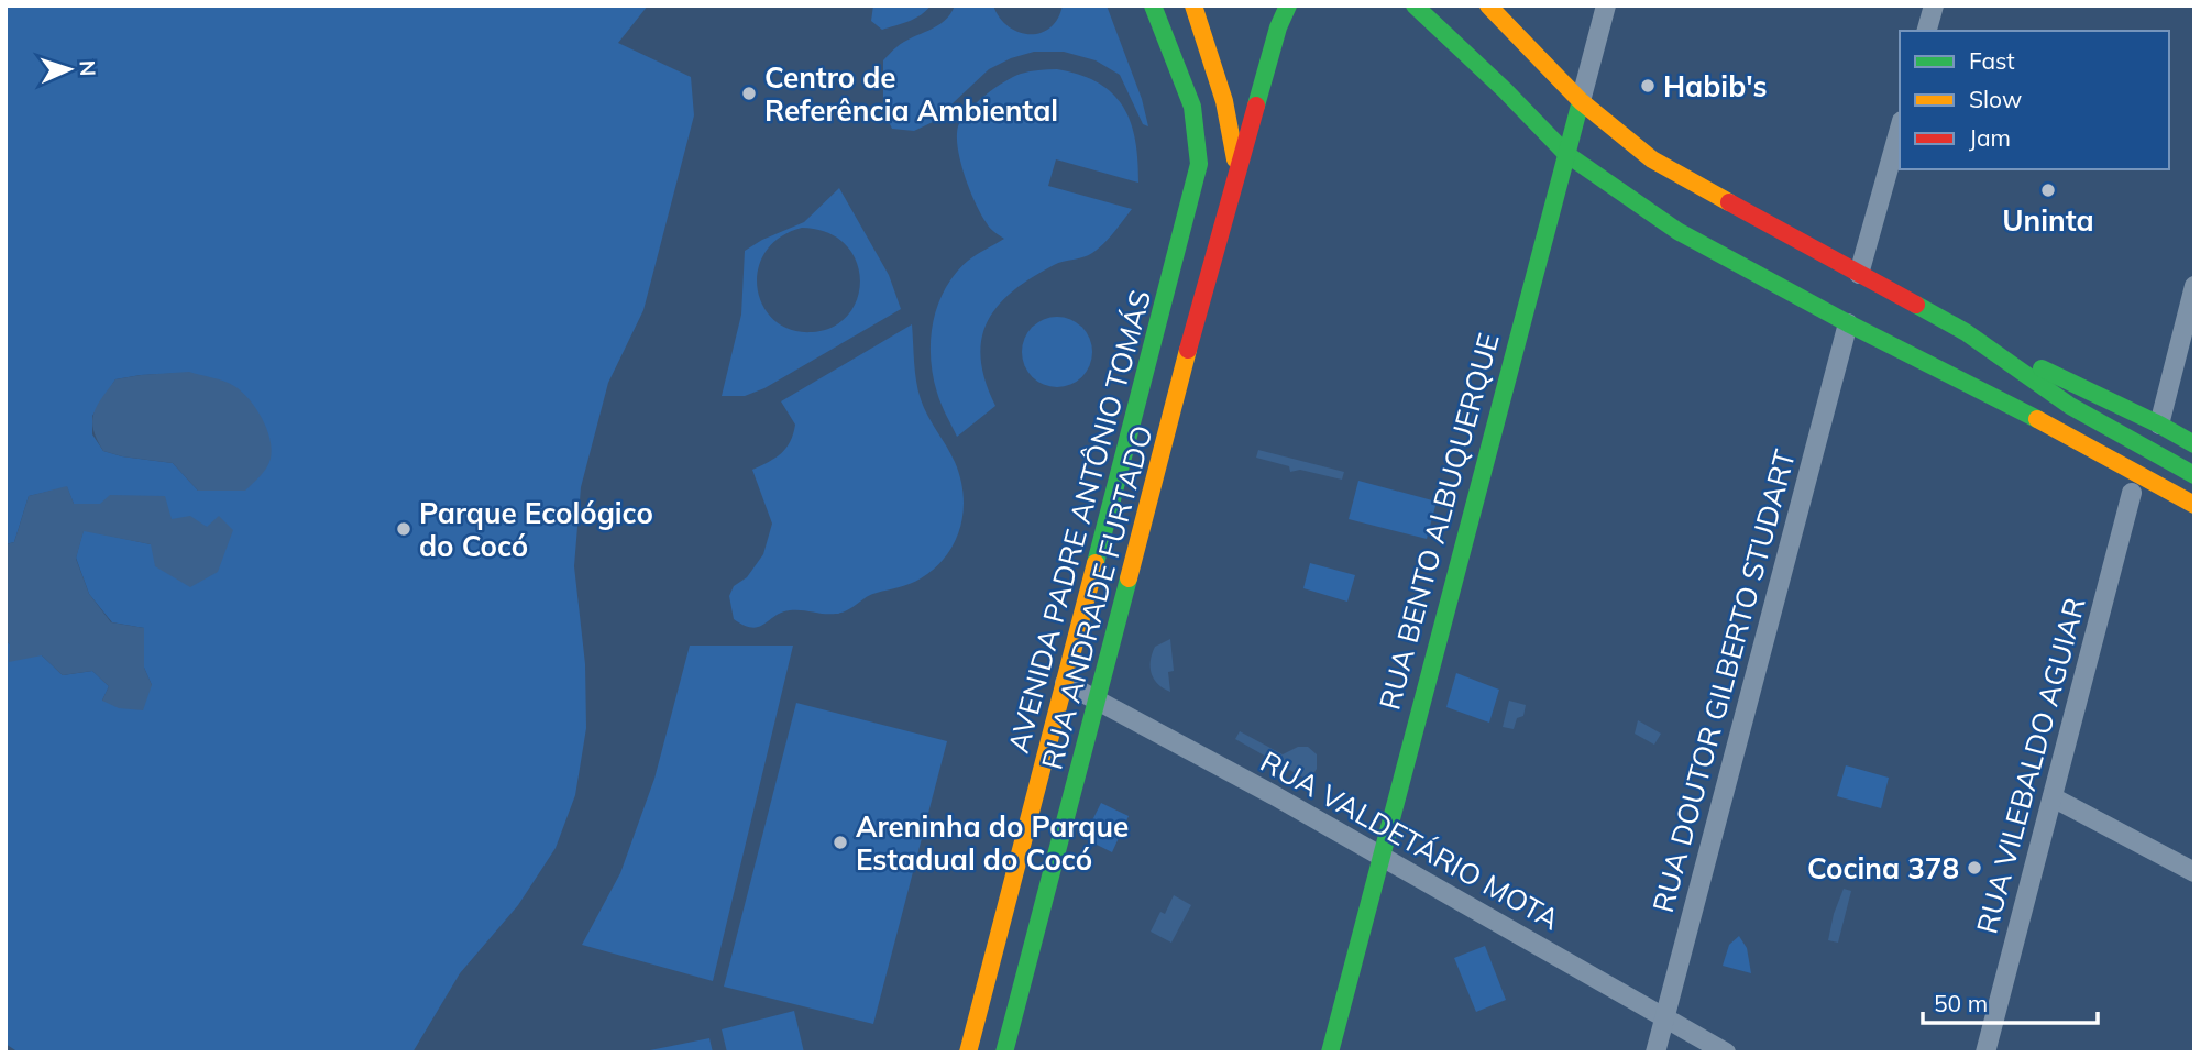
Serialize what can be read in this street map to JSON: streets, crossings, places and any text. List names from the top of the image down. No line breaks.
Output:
{"streets":{"main road":["AVENIDA PADRE ANTÔNIO TOMÁS","RUA BENTO ALBUQUERQUE","RUA ANDRADE FURTADO"],"street":["RUA DOUTOR GILBERTO STUDART","RUA VILEBALDO AGUIAR","RUA VALDETÁRIO MOTA"]},"crossings":[["AVENIDA PADRE ANTÔNIO TOMÁS","RUA VALDETÁRIO MOTA"],["RUA BENTO ALBUQUERQUE","RUA VALDETÁRIO MOTA"],["RUA ANDRADE FURTADO","RUA VALDETÁRIO MOTA"],["RUA DOUTOR GILBERTO STUDART","RUA VALDETÁRIO MOTA"]],"places":["Habib's","Centro de Referência Ambiental","Uninta","Parque Ecológico do Cocó","Areninha do Parque Estadual do Cocó","Cocina 378"],"legend":["Fast","Slow","Jam"],"scale_bar":"50 m","north":"right"}
